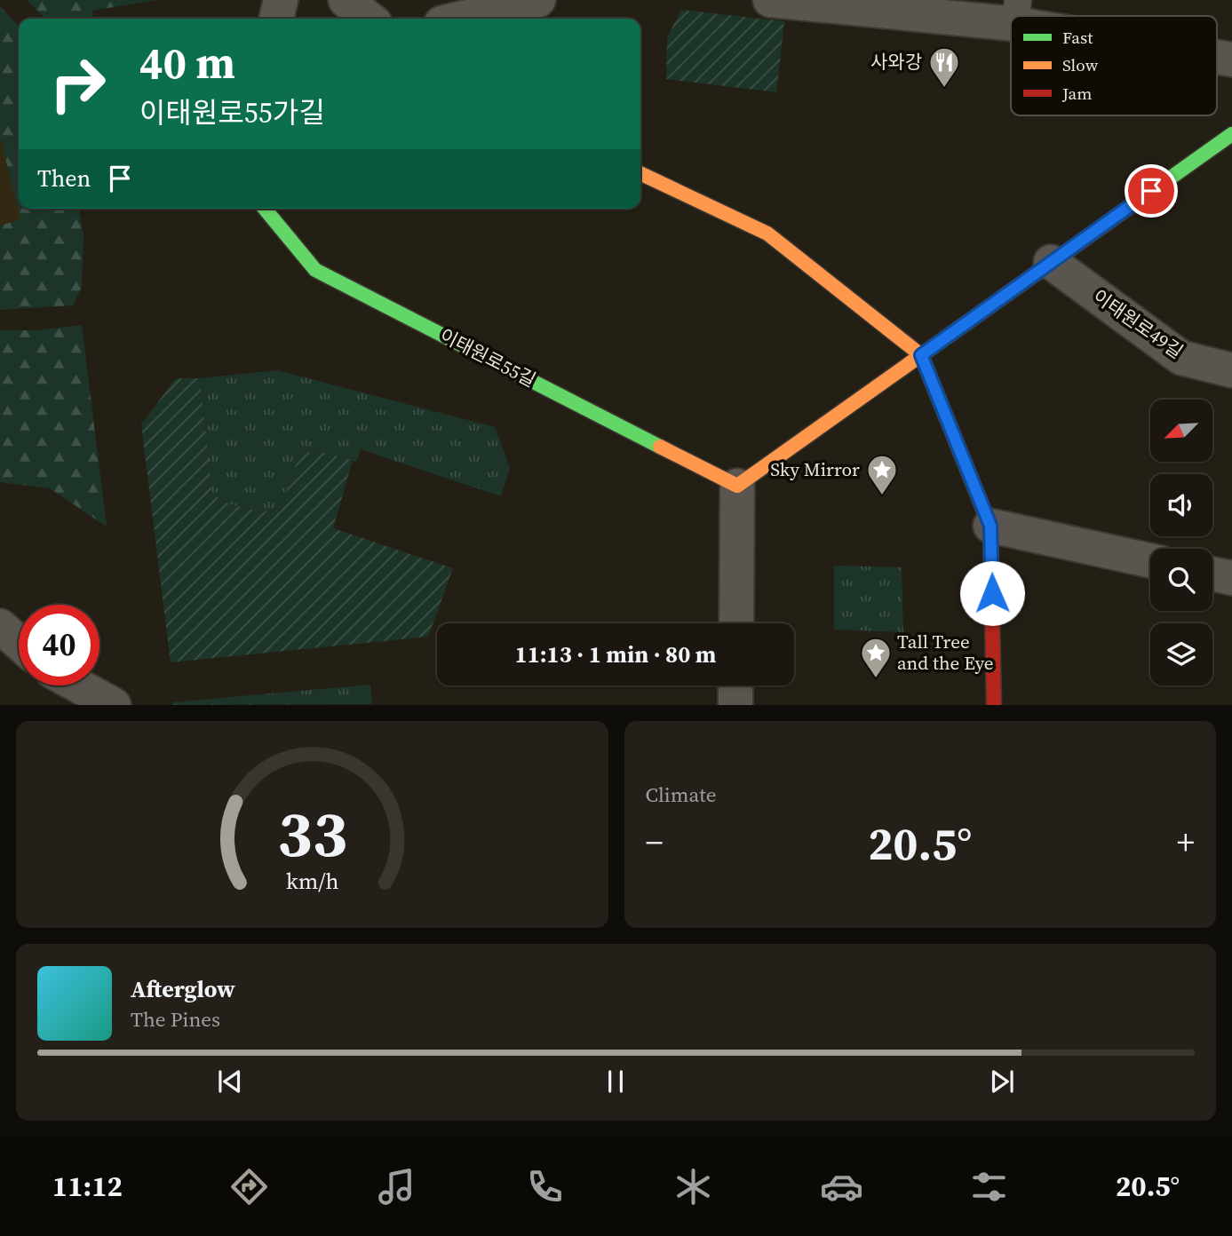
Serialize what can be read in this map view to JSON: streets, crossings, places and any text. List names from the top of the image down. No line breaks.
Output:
{"streets":{"street":["이태원로49길","이태원로55길"]},"places":{"restaurant":["사와강"],"place":["Sky Mirror","Tall Tree and the Eye"]},"legend":["Fast","Slow","Jam"],"north":"bottom left","page":{"turn":["40 m","이태원로55가길"],"then":"Then","limit":"40","trip":"11:13 · 1 min · 80 m","tile":"Climate","heat":["−","20.5°","+"],"song":["Afterglow","The Pines"],"tabs":["11:12","20.5°"],"gauge":["33","km/h"]}}
